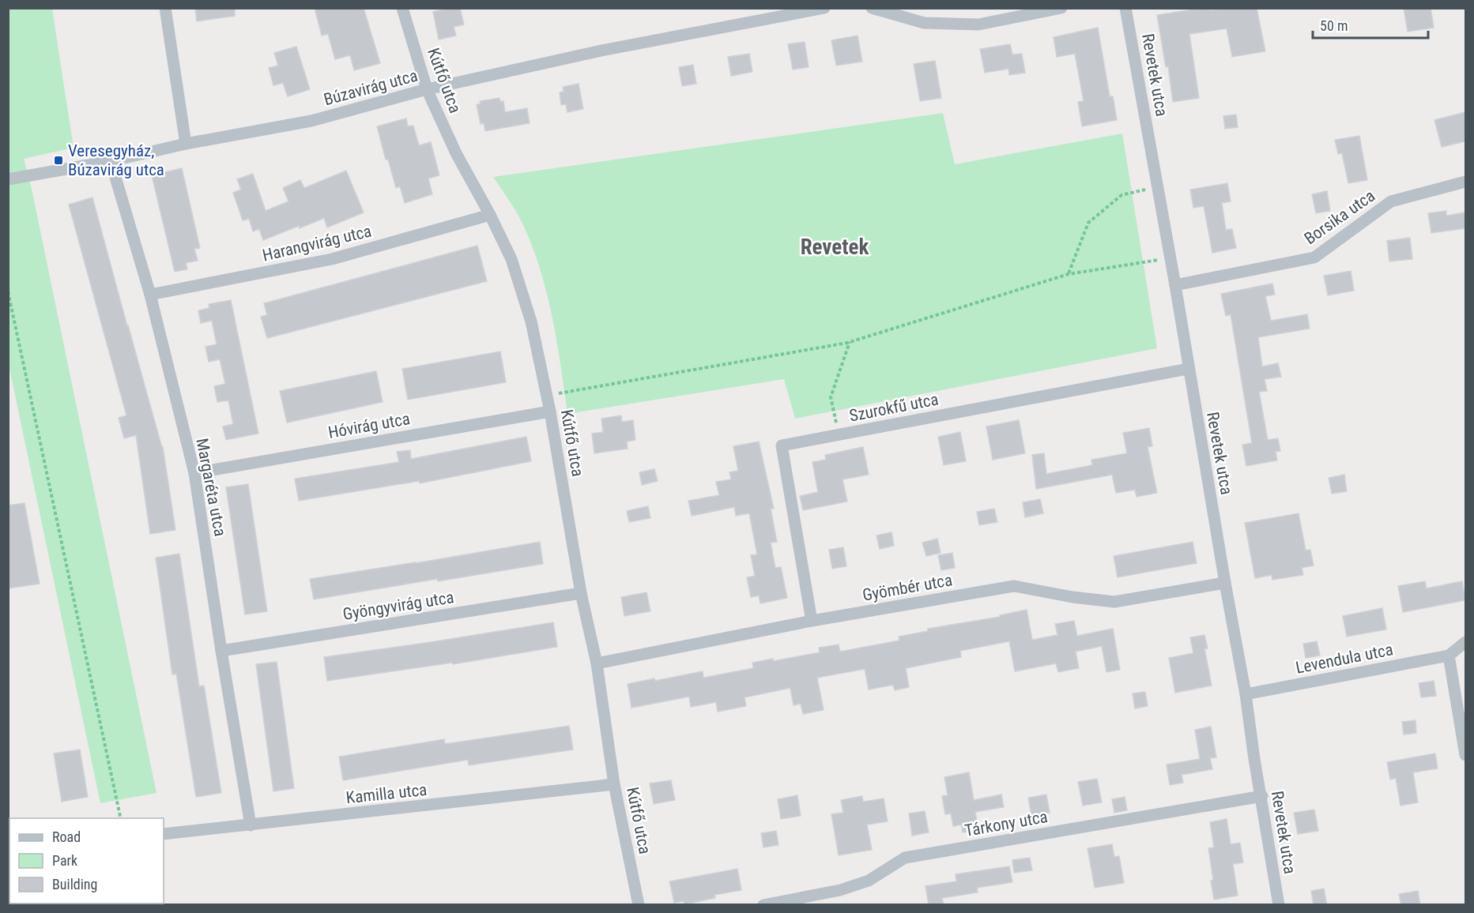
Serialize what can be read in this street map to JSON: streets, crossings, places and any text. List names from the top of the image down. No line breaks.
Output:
{"streets":{"street":["Revetek utca","Kútfő utca","Búzavirág utca","Borsika utca","Harangvirág utca","Szurokfű utca","Hóvirág utca","Margaréta utca","Gyömbér utca","Gyöngyvirág utca","Levendula utca","Kamilla utca","Tárkony utca"]},"crossings":[["Revetek utca","Borsika utca"],["Revetek utca","Szurokfű utca"],["Revetek utca","Gyömbér utca"],["Revetek utca","Levendula utca"],["Revetek utca","Tárkony utca"],["Kútfő utca","Búzavirág utca"],["Kútfő utca","Harangvirág utca"],["Kútfő utca","Hóvirág utca"],["Kútfő utca","Gyömbér utca"],["Kútfő utca","Gyöngyvirág utca"],["Kútfő utca","Kamilla utca"],["Búzavirág utca","Margaréta utca"],["Harangvirág utca","Margaréta utca"],["Szurokfű utca","Gyömbér utca"],["Hóvirág utca","Margaréta utca"],["Margaréta utca","Gyöngyvirág utca"],["Margaréta utca","Kamilla utca"]],"districts":["Revetek"],"places":{"transit":["Veresegyház, Búzavirág utca"]},"legend":["Road","Park","Building"],"scale_bar":"50 m"}
